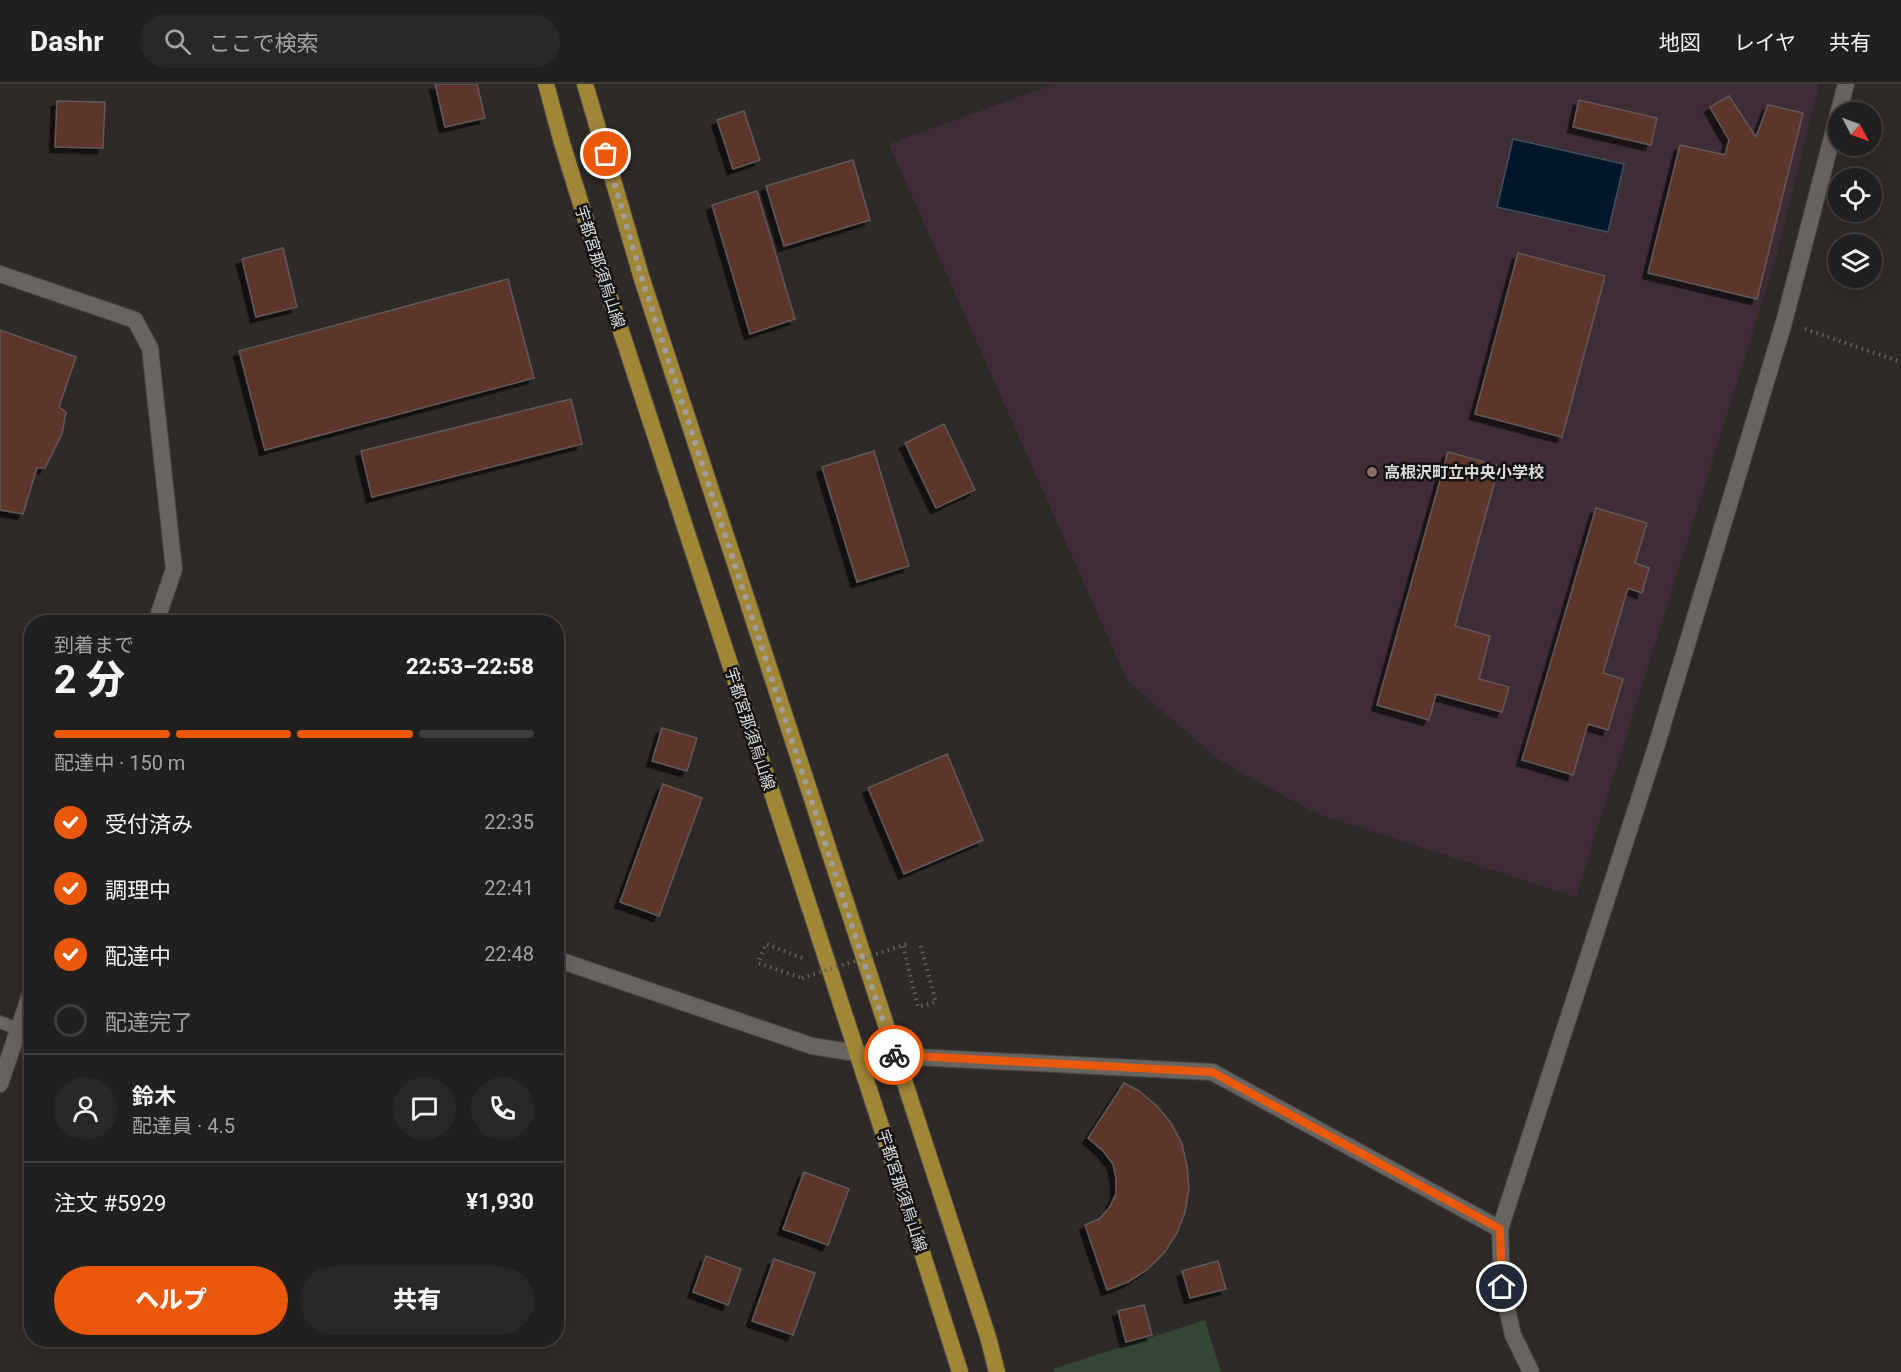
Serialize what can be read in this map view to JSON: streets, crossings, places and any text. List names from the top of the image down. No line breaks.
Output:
{"streets":{"main road":["宇都宮那須烏山線"]},"places":["高根沢町立中央小学校"],"north":"bottom right","page":{"header":"Dashr","search":"ここで検索","nav":["地図","レイヤ","共有"],"heading":["2 分","到着まで","22:53–22:58"],"panel":["鈴木","配達員 · 4.5","注文 #5929","¥1,930"],"bar":"配達中 · 150 m","list":[["受付済み","22:35"],["調理中","22:41"],["配達中","22:48"],"配達完了"],"buttons":["ヘルプ","共有"]}}
